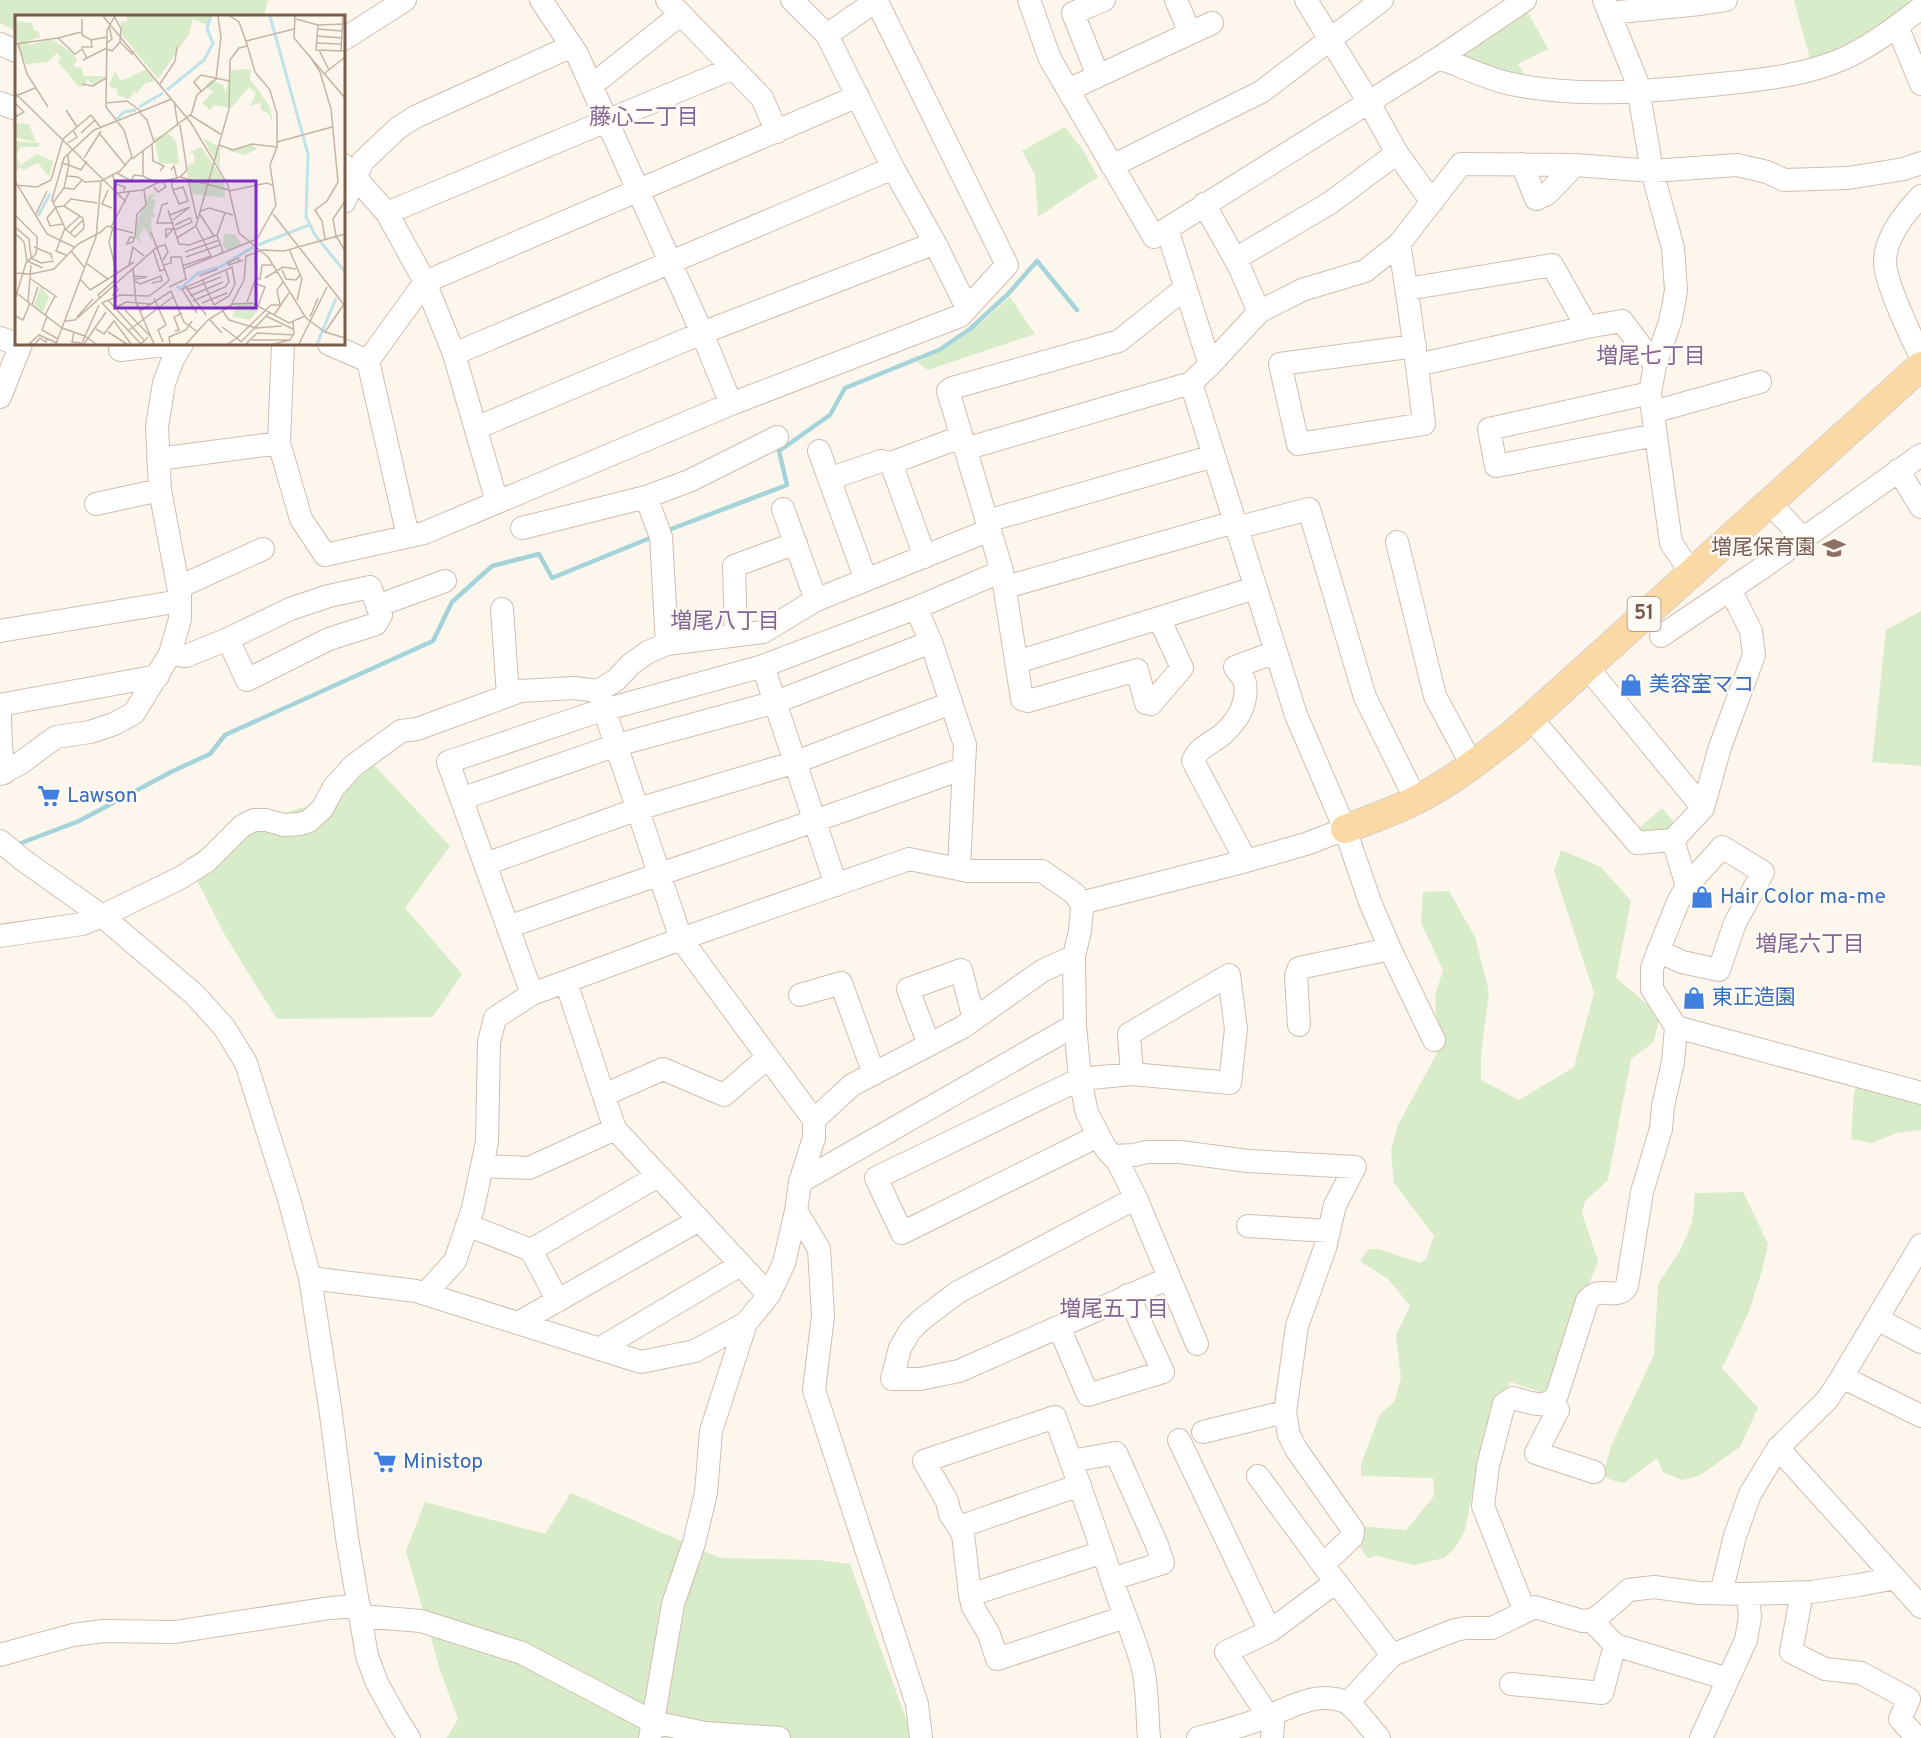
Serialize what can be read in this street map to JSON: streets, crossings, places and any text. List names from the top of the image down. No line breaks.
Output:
{"streets":{"main road":["51"]},"districts":["藤心二丁目","増尾七丁目","増尾八丁目","増尾六丁目","増尾五丁目"],"places":{"school or university":["増尾保育園"],"shop":["美容室マコ","Hair Color ma-me","東正造園"],"supermarket":["Lawson","Ministop"]}}
